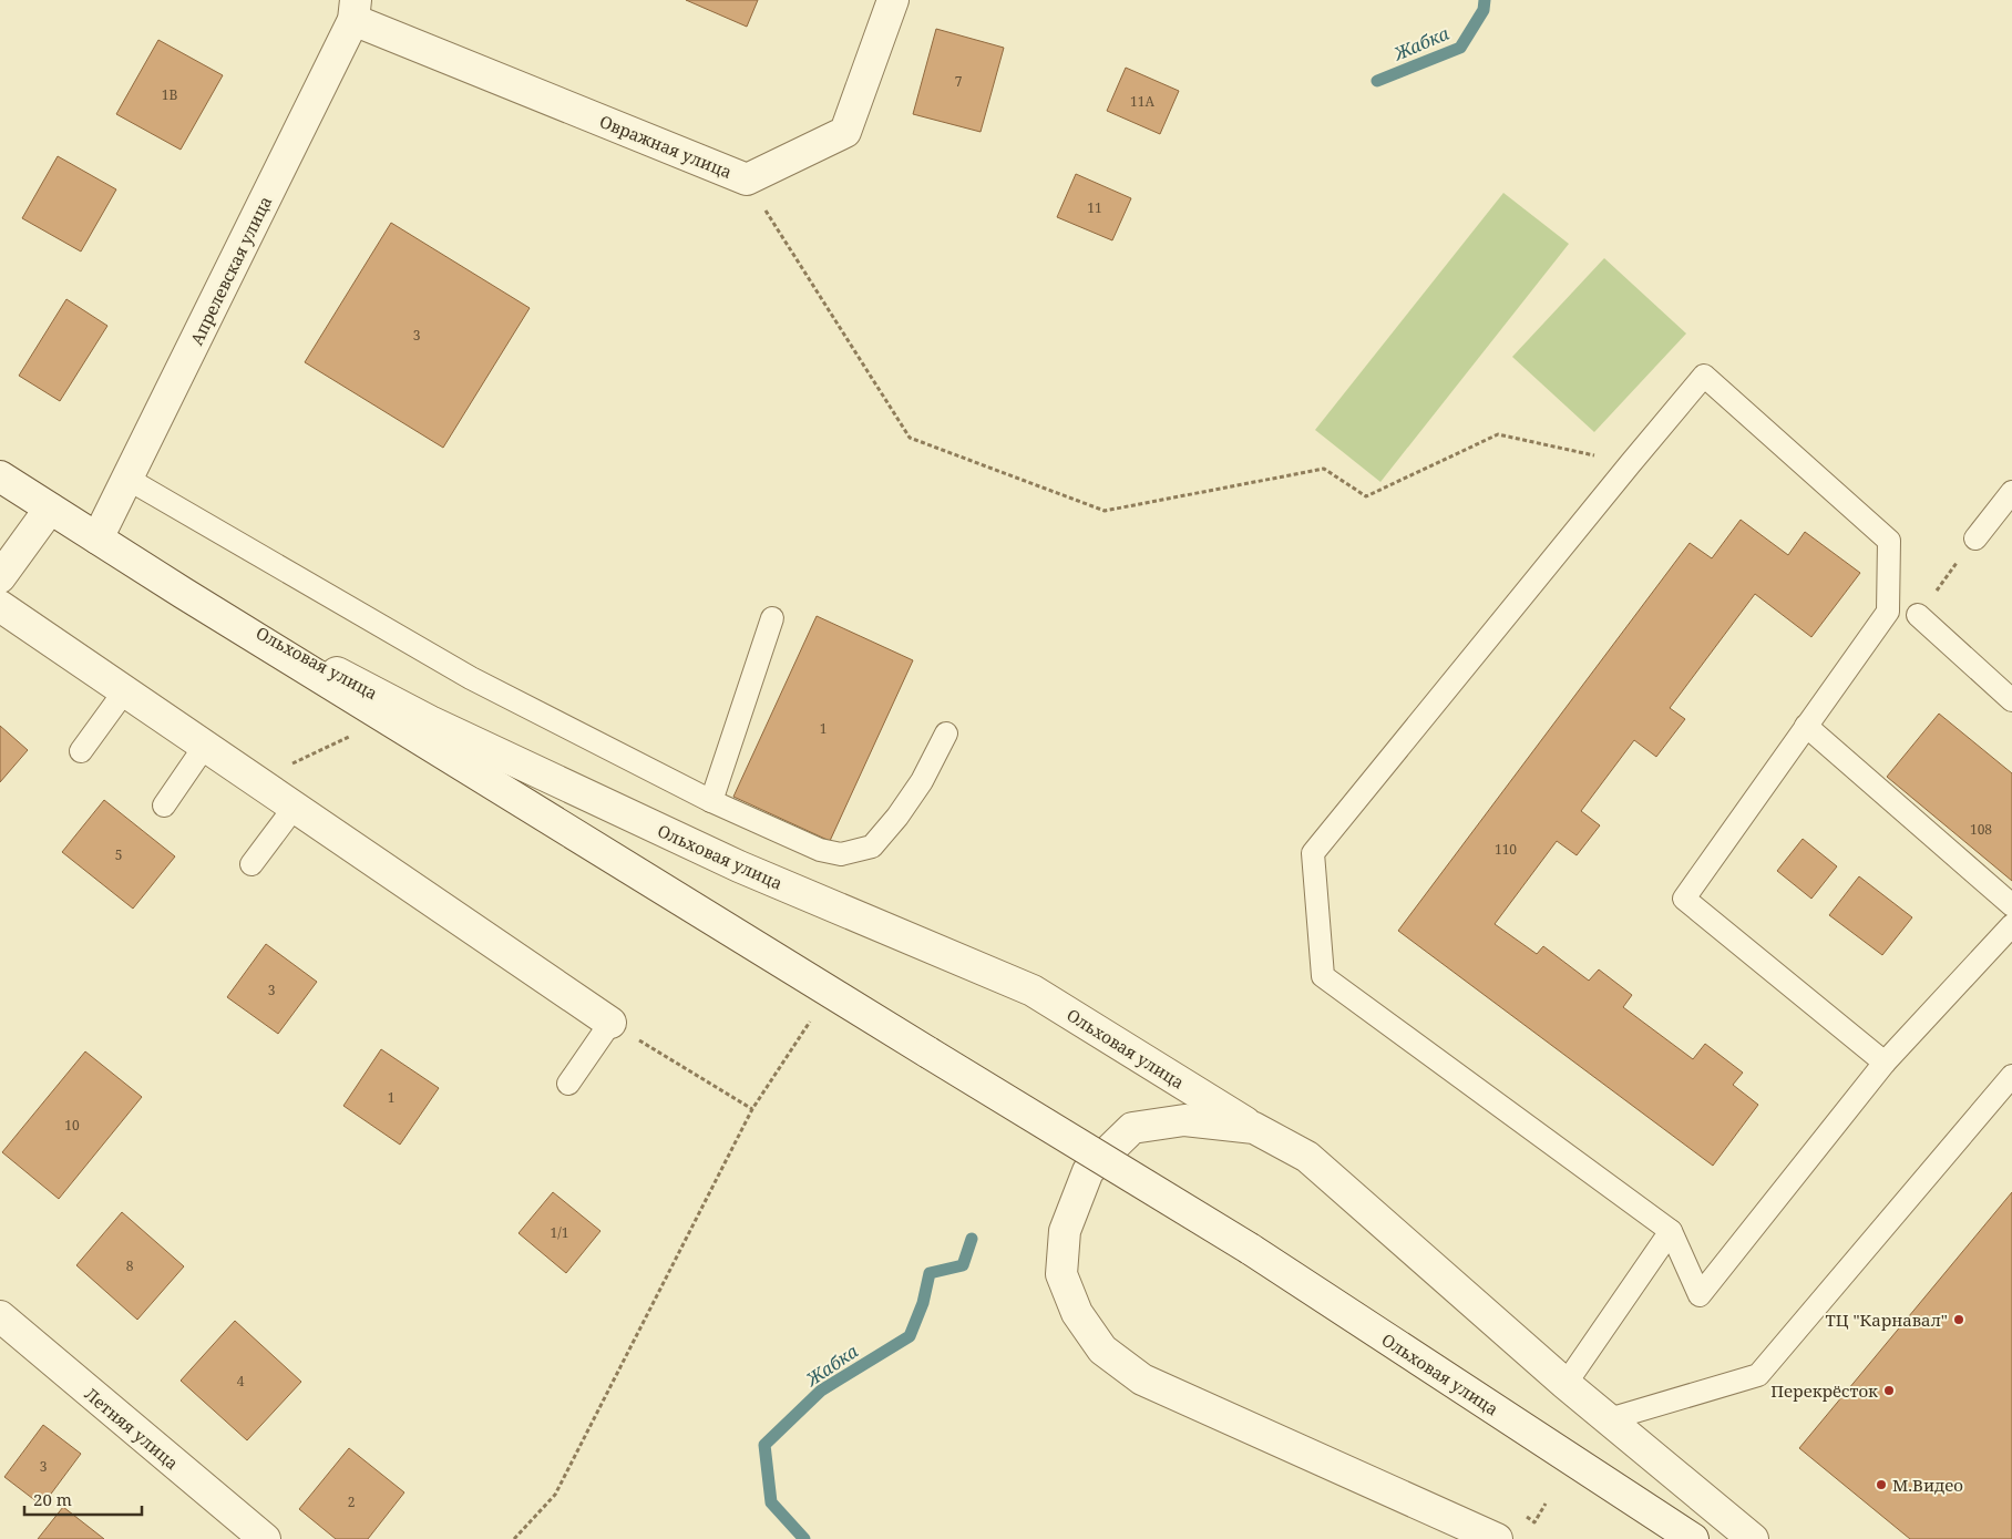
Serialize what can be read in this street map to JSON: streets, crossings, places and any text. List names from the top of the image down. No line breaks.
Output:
{"streets":{"street":["Овражная улица","Апрелевская улица","Ольховая улица","Летняя улица"]},"crossings":[["Овражная улица","Апрелевская улица"],["Апрелевская улица","Ольховая улица"]],"water":["Жабка"],"places":["ТЦ \"Карнавал\"","Перекрёсток","М.Видео"],"house_numbers":["7","1В","11А","11","3","1","108","110","5","3","1","10","1/1","8","4","3","2"],"scale_bar":"20 m"}
